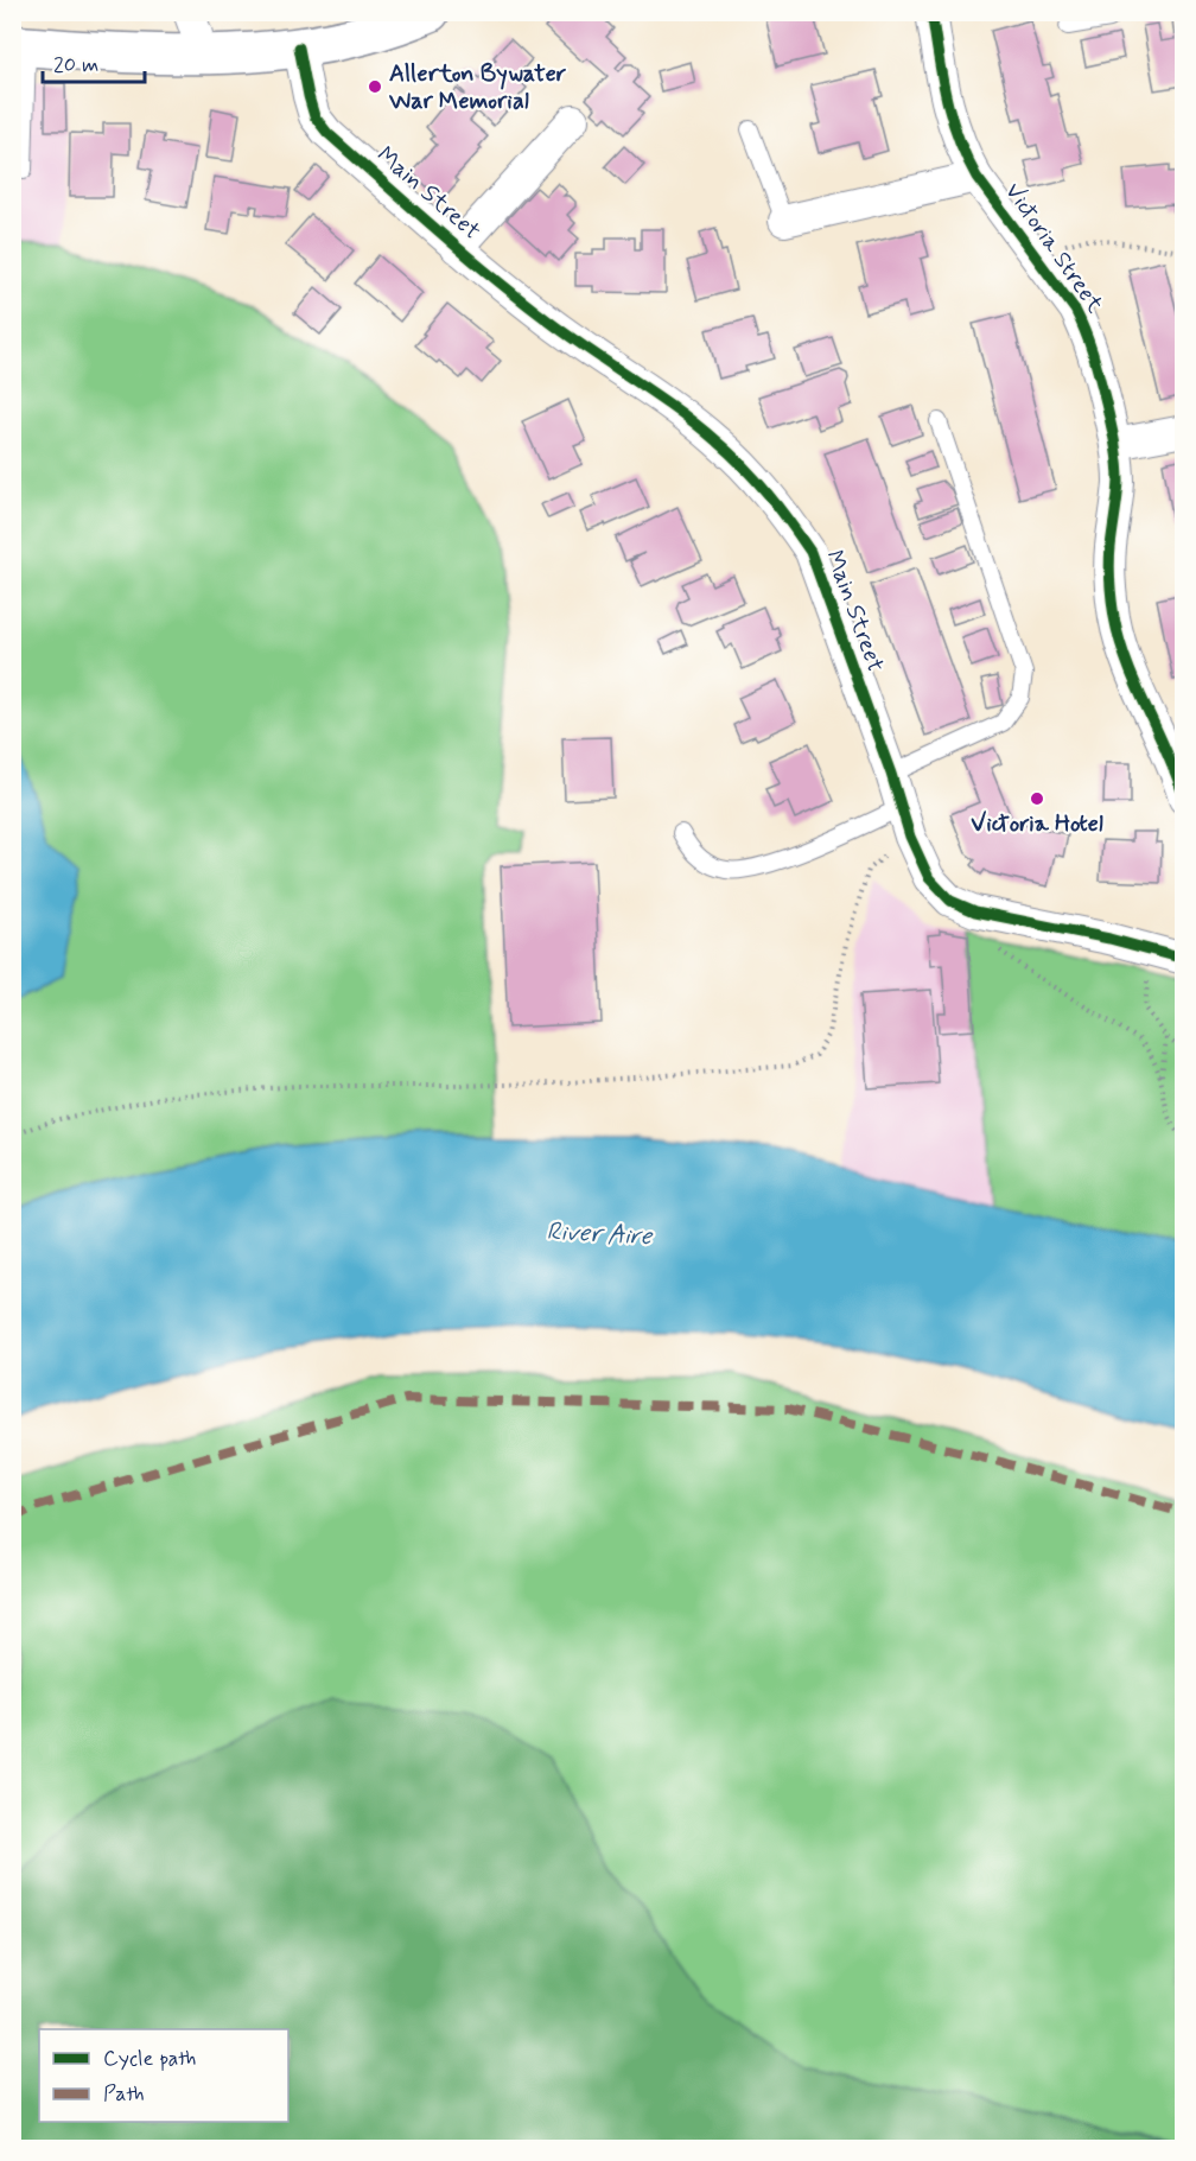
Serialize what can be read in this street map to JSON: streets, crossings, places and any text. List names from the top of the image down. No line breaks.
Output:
{"streets":{"street":["Main Street","Victoria Street"]},"water":["River Aire"],"places":["Allerton Bywater War Memorial","Victoria Hotel"],"legend":["Cycle path","Path"],"scale_bar":"20 m"}
